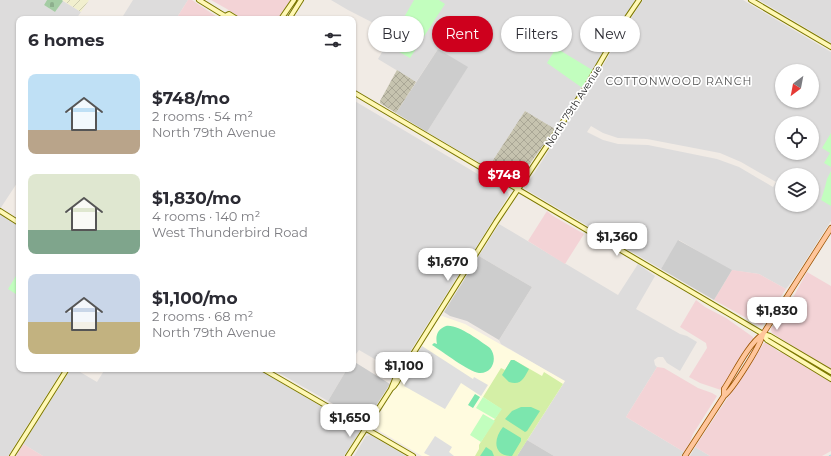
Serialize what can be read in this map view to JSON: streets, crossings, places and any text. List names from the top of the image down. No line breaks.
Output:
{"streets":{"street":["North 79th Avenue"]},"districts":["COTTONWOOD RANCH"],"north":"bottom left","page":{"chip":["Buy","Rent","Filters","New"],"heading":"6 homes","list":[{"name":"$748/mo","note":"2 rooms · 54 m² · North 79th Avenue"},{"name":"$1,830/mo","note":"4 rooms · 140 m² · West Thunderbird Road"},{"name":"$1,100/mo","note":"2 rooms · 68 m² · North 79th Avenue"}],"price":["$748","$1,360","$1,670","$1,830","$1,100","$1,650"]}}
